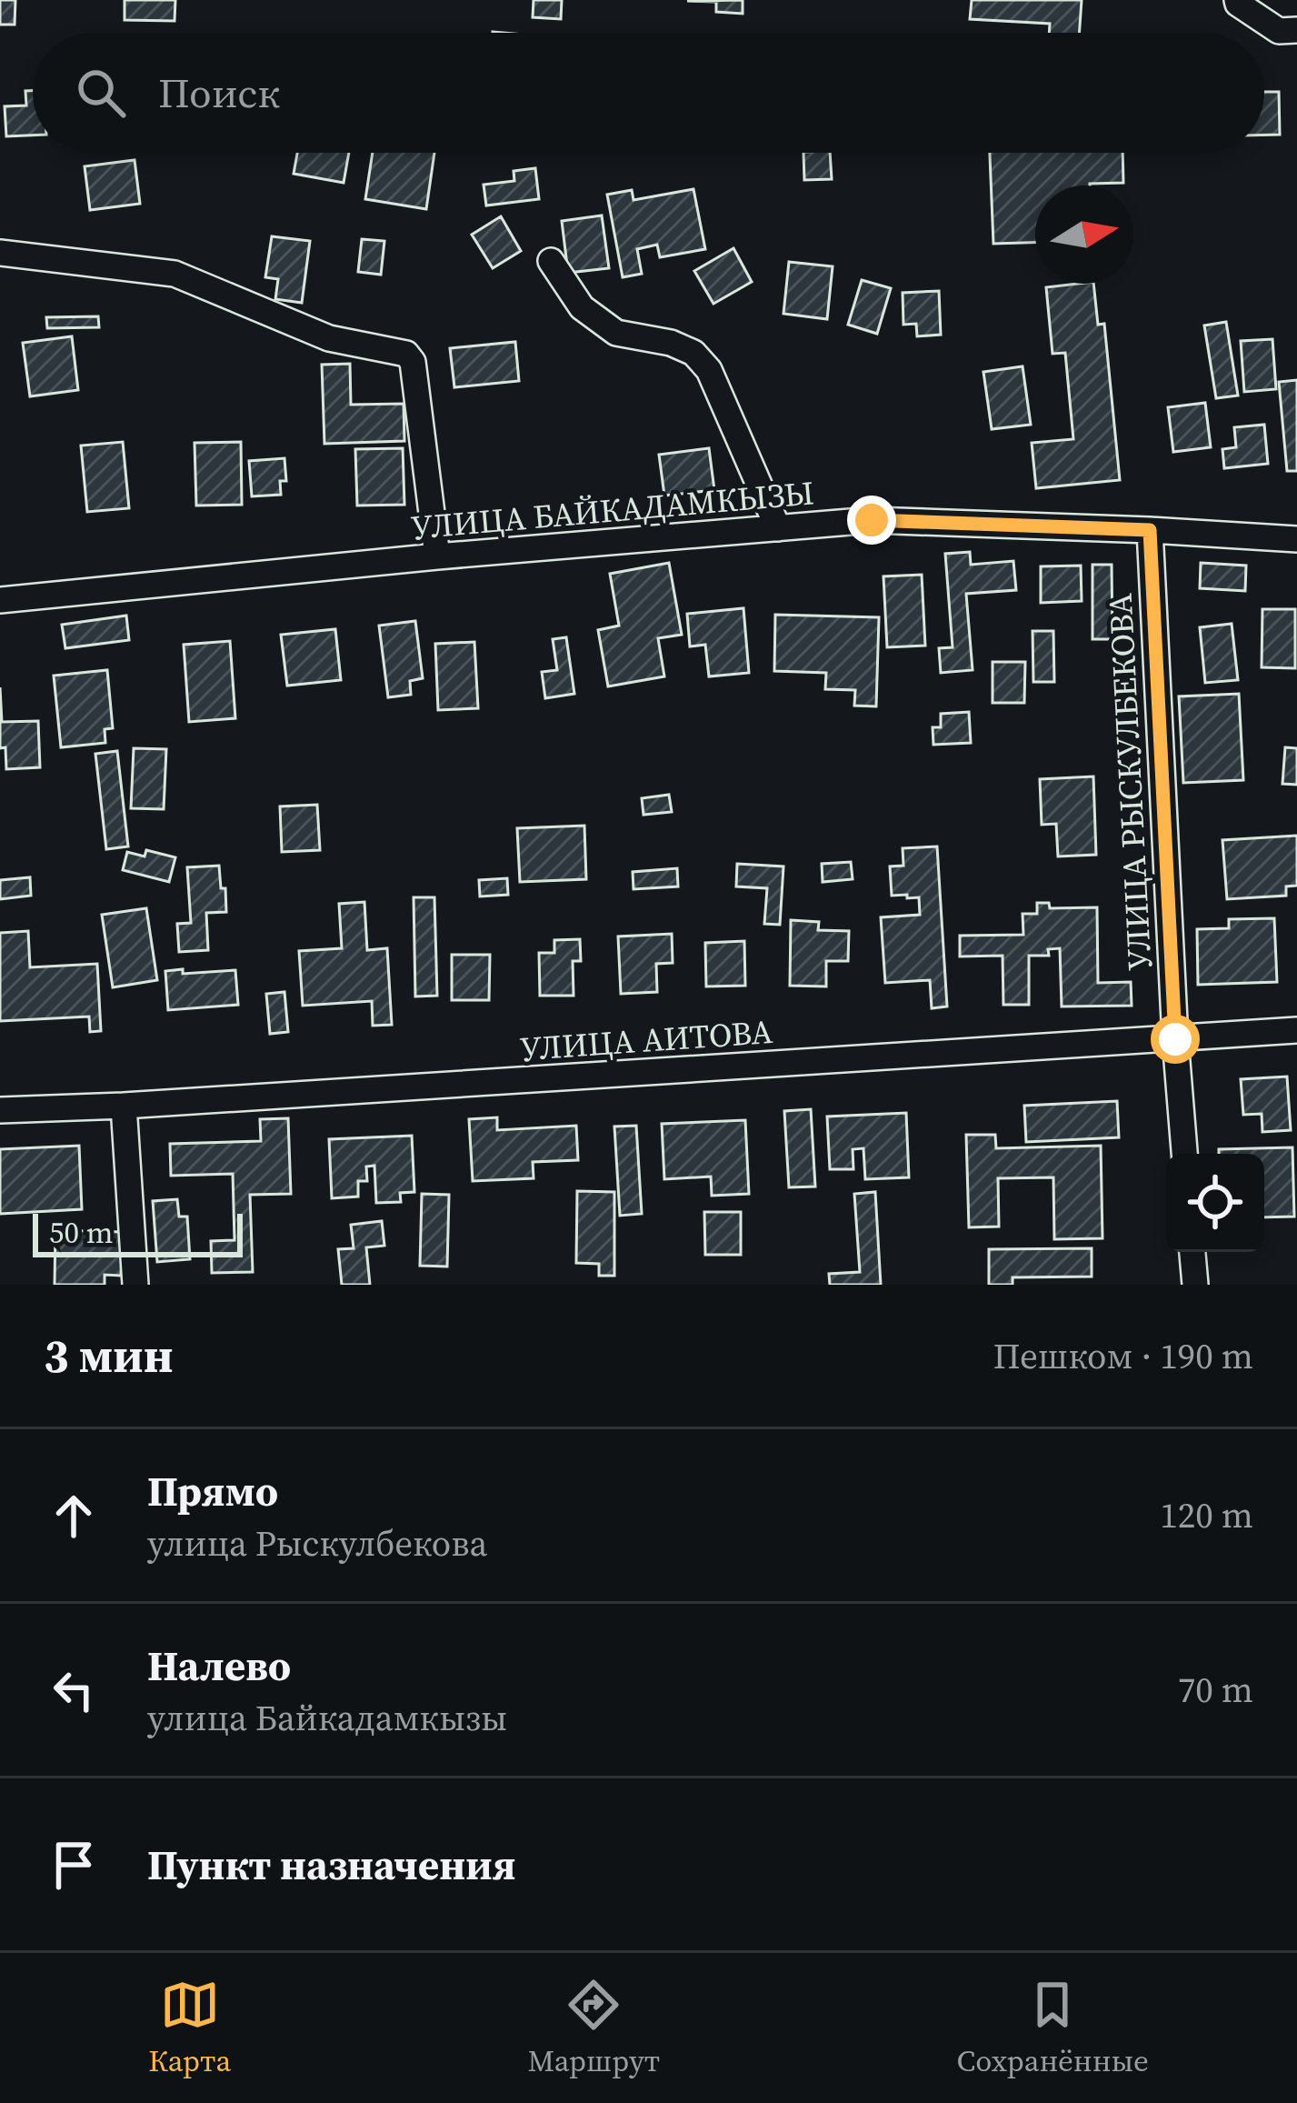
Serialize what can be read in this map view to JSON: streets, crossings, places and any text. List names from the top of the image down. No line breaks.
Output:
{"streets":{"street":["УЛИЦА БАЙКАДАМКЫЗЫ","УЛИЦА РЫСКУЛБЕКОВА","УЛИЦА АИТОВА"]},"crossings":[["УЛИЦА БАЙКАДАМКЫЗЫ","УЛИЦА РЫСКУЛБЕКОВА"],["УЛИЦА РЫСКУЛБЕКОВА","УЛИЦА АИТОВА"]],"scale_bar":"50 m","north":"right","page":{"search":"Поиск","scale":"50 m","heading":["3 мин","Пешком · 190 m"],"list":[["Прямо","улица Рыскулбекова","120 m"],["Налево","улица Байкадамкызы","70 m"],"Пункт назначения"],"nav":["Карта","Маршрут","Сохранённые"]}}
